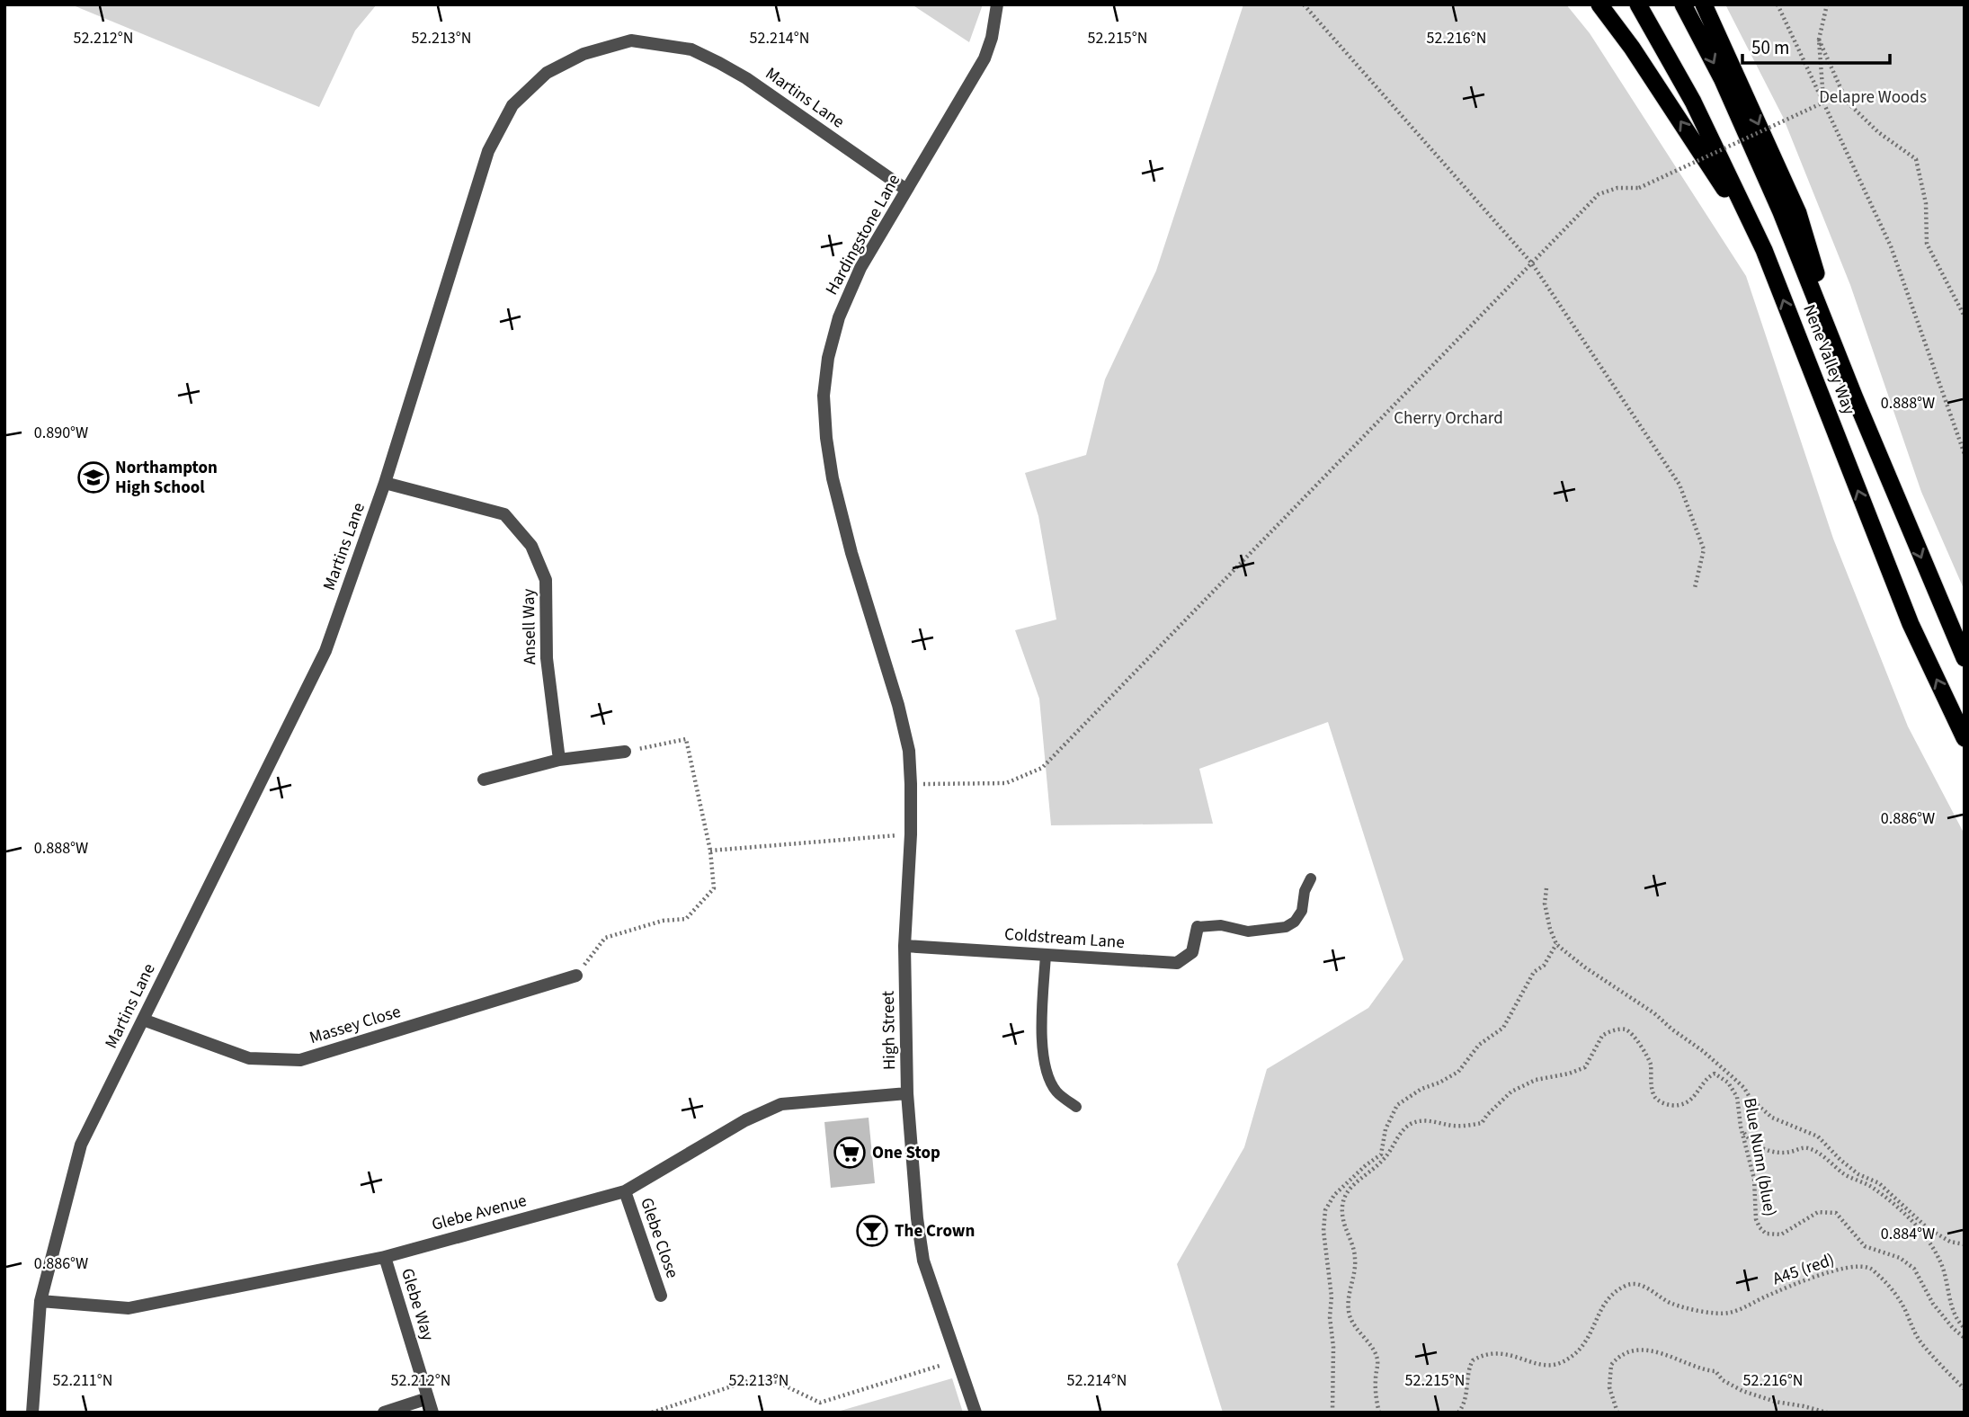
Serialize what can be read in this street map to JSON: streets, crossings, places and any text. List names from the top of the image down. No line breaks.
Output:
{"streets":{"highway":["Nene Valley Way"],"street":["Martins Lane","Hardingstone Lane","Ansell Way","Coldstream Lane","Massey Close","High Street","Glebe Avenue","Glebe Close","Glebe Way"],"path":["Blue Nunn (blue)","A45 (red)"]},"crossings":[["Martins Lane","Hardingstone Lane"],["Martins Lane","Ansell Way"],["Martins Lane","Massey Close"],["Martins Lane","Glebe Avenue"],["Hardingstone Lane","High Street"],["Coldstream Lane","High Street"],["High Street","Glebe Avenue"],["Glebe Avenue","Glebe Close"],["Glebe Avenue","Glebe Way"]],"parks":["Delapre Woods","Cherry Orchard"],"places":{"school or university":["Northampton High School"],"supermarket":["One Stop"],"bar":["The Crown"]},"scale_bar":"50 m","coordinates":["52.212°N","52.213°N","52.214°N","52.215°N","52.216°N","0.888°W","0.890°W","0.886°W","0.884°W","52.211°N"]}
